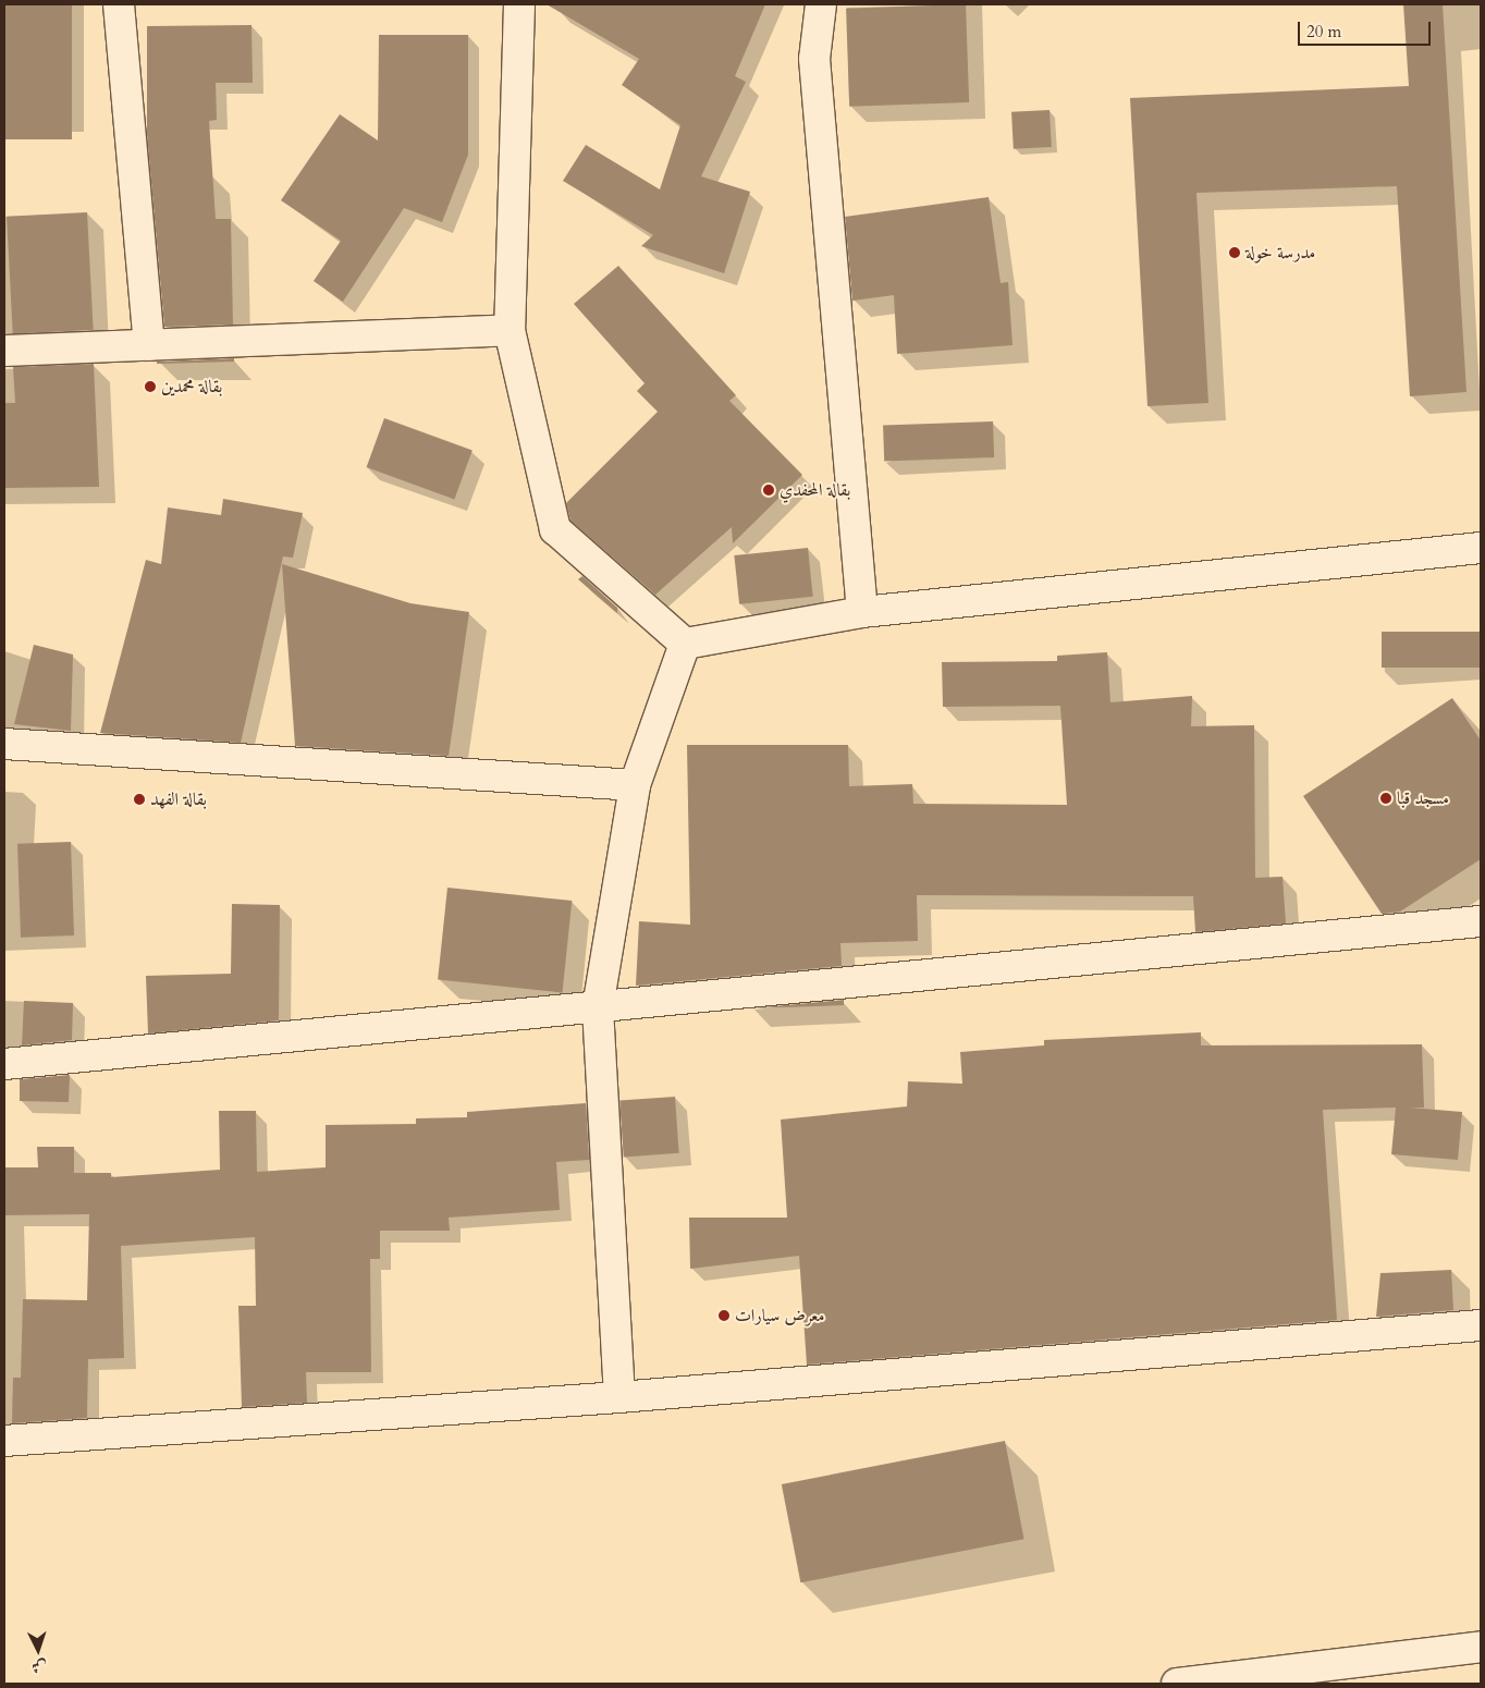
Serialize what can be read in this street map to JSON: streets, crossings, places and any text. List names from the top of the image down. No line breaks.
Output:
{"places":["مدرسة خولة","بقالة محمدين","بقالة المحفدي","مسجد قبا","بقالة الفهد","معرض سيارات"],"scale_bar":"20 m","north":"bottom"}
